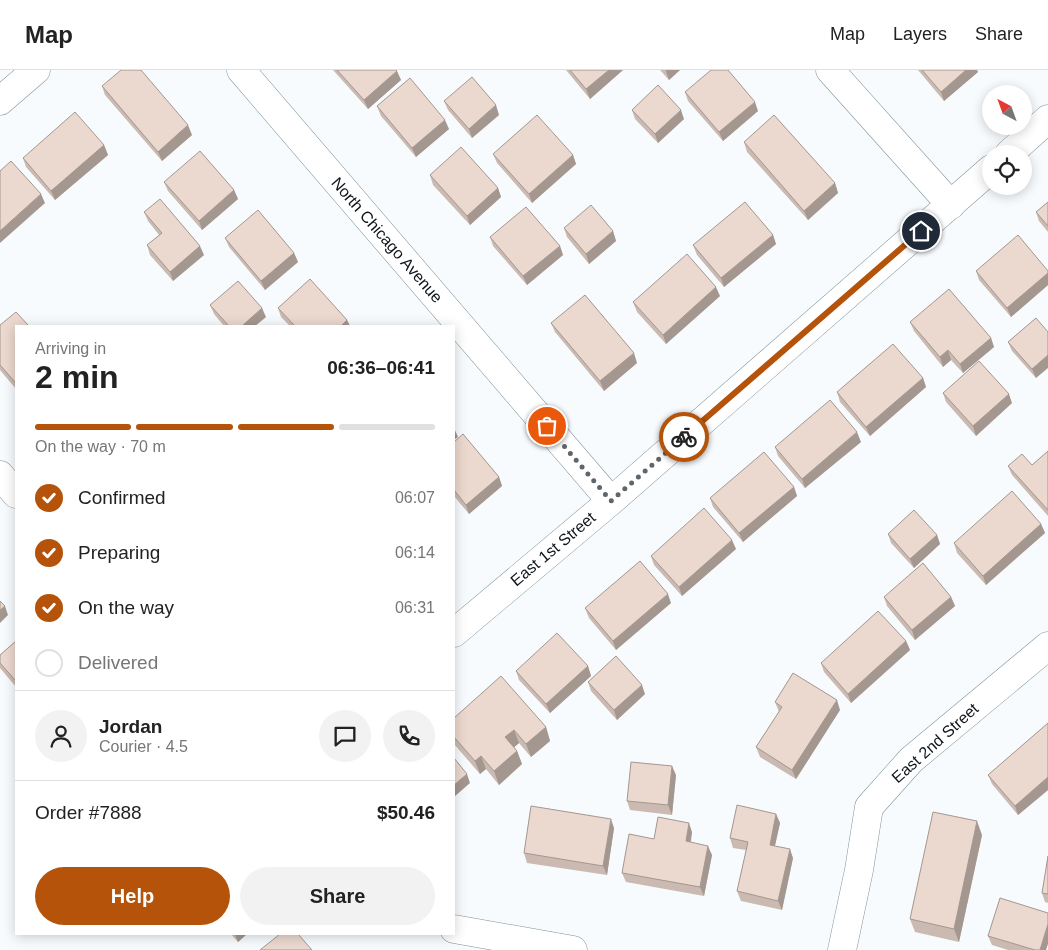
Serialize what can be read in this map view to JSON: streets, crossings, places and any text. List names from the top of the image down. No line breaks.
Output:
{"streets":{"street":["North Chicago Avenue","East 1st Street","East 2nd Street"]},"crossings":[["North Chicago Avenue","East 1st Street"]],"north":"top left","page":{"header":"Map","nav":["Map","Layers","Share"],"heading":["2 min","Arriving in","06:36–06:41"],"panel":["Jordan","Courier · 4.5","Order #7888","$50.46"],"bar":"On the way · 70 m","list":[["Confirmed","06:07"],["Preparing","06:14"],["On the way","06:31"],"Delivered"],"buttons":["Help","Share"]}}
